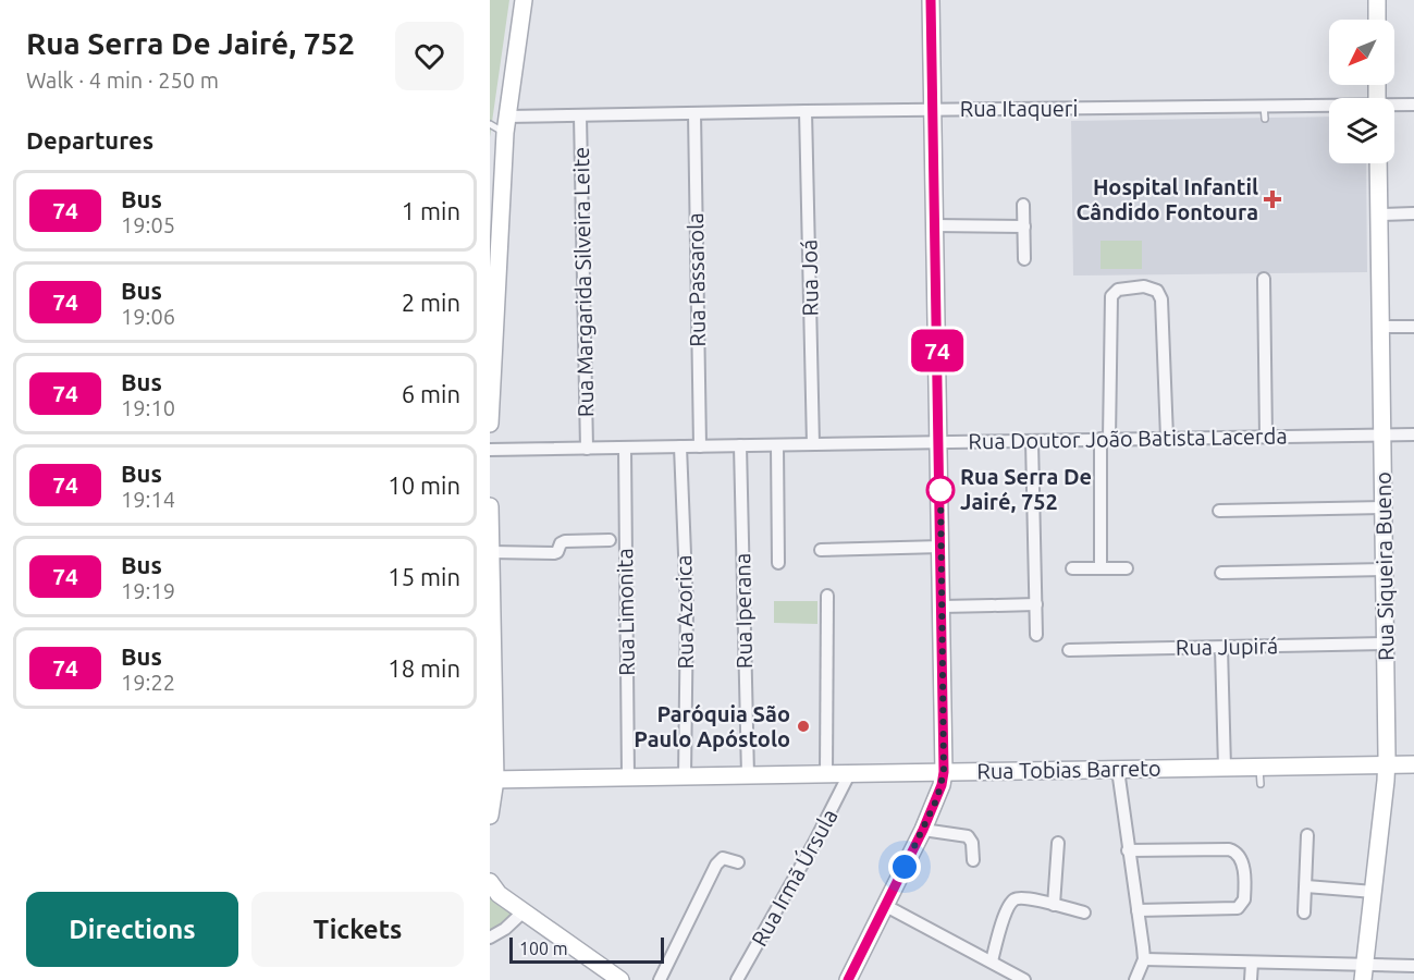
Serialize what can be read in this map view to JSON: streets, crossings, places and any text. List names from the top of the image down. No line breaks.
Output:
{"streets":{"main road":["Rua Siqueira Bueno","Rua Tobias Barreto"],"street":["Rua Itaqueri","Rua Joá","Rua Passarola","Rua Margarida Silveira Leite","Rua Doutor João Batista Lacerda","Rua Iperana","Rua Limonita","Rua Azorica","Rua Jupirá","Rua Irmã Úrsula"]},"crossings":[["Rua Itaqueri","Rua Joá"],["Rua Itaqueri","Rua Passarola"],["Rua Itaqueri","Rua Margarida Silveira Leite"],["Rua Joá","Rua Doutor João Batista Lacerda"],["Rua Passarola","Rua Doutor João Batista Lacerda"],["Rua Margarida Silveira Leite","Rua Doutor João Batista Lacerda"],["Rua Doutor João Batista Lacerda","Rua Siqueira Bueno"],["Rua Doutor João Batista Lacerda","Rua Iperana"],["Rua Doutor João Batista Lacerda","Rua Limonita"],["Rua Doutor João Batista Lacerda","Rua Azorica"],["Rua Siqueira Bueno","Rua Jupirá"],["Rua Siqueira Bueno","Rua Tobias Barreto"],["Rua Iperana","Rua Tobias Barreto"],["Rua Limonita","Rua Tobias Barreto"],["Rua Azorica","Rua Tobias Barreto"],["Rua Tobias Barreto","Rua Irmã Úrsula"]],"places":{"health":["Hospital Infantil Cândido Fontoura"],"other":["Rua Serra De Jairé, 752","Paróquia São Paulo Apóstolo"]},"lines":["bus line 74"],"scale_bar":"100 m","north":"bottom left","page":{"heading":[["Rua Serra De Jairé, 752","Walk · 4 min · 250 m"],"Departures"],"on_map":"74","list":[{"mark":"74","name":"Bus","note":"19:05","value":"1 min"},{"mark":"74","name":"Bus","note":"19:06","value":"2 min"},{"mark":"74","name":"Bus","note":"19:10","value":"6 min"},{"mark":"74","name":"Bus","note":"19:14","value":"10 min"},{"mark":"74","name":"Bus","note":"19:19","value":"15 min"},{"mark":"74","name":"Bus","note":"19:22","value":"18 min"}],"buttons":["Directions","Tickets"],"scale":"100 m"}}
